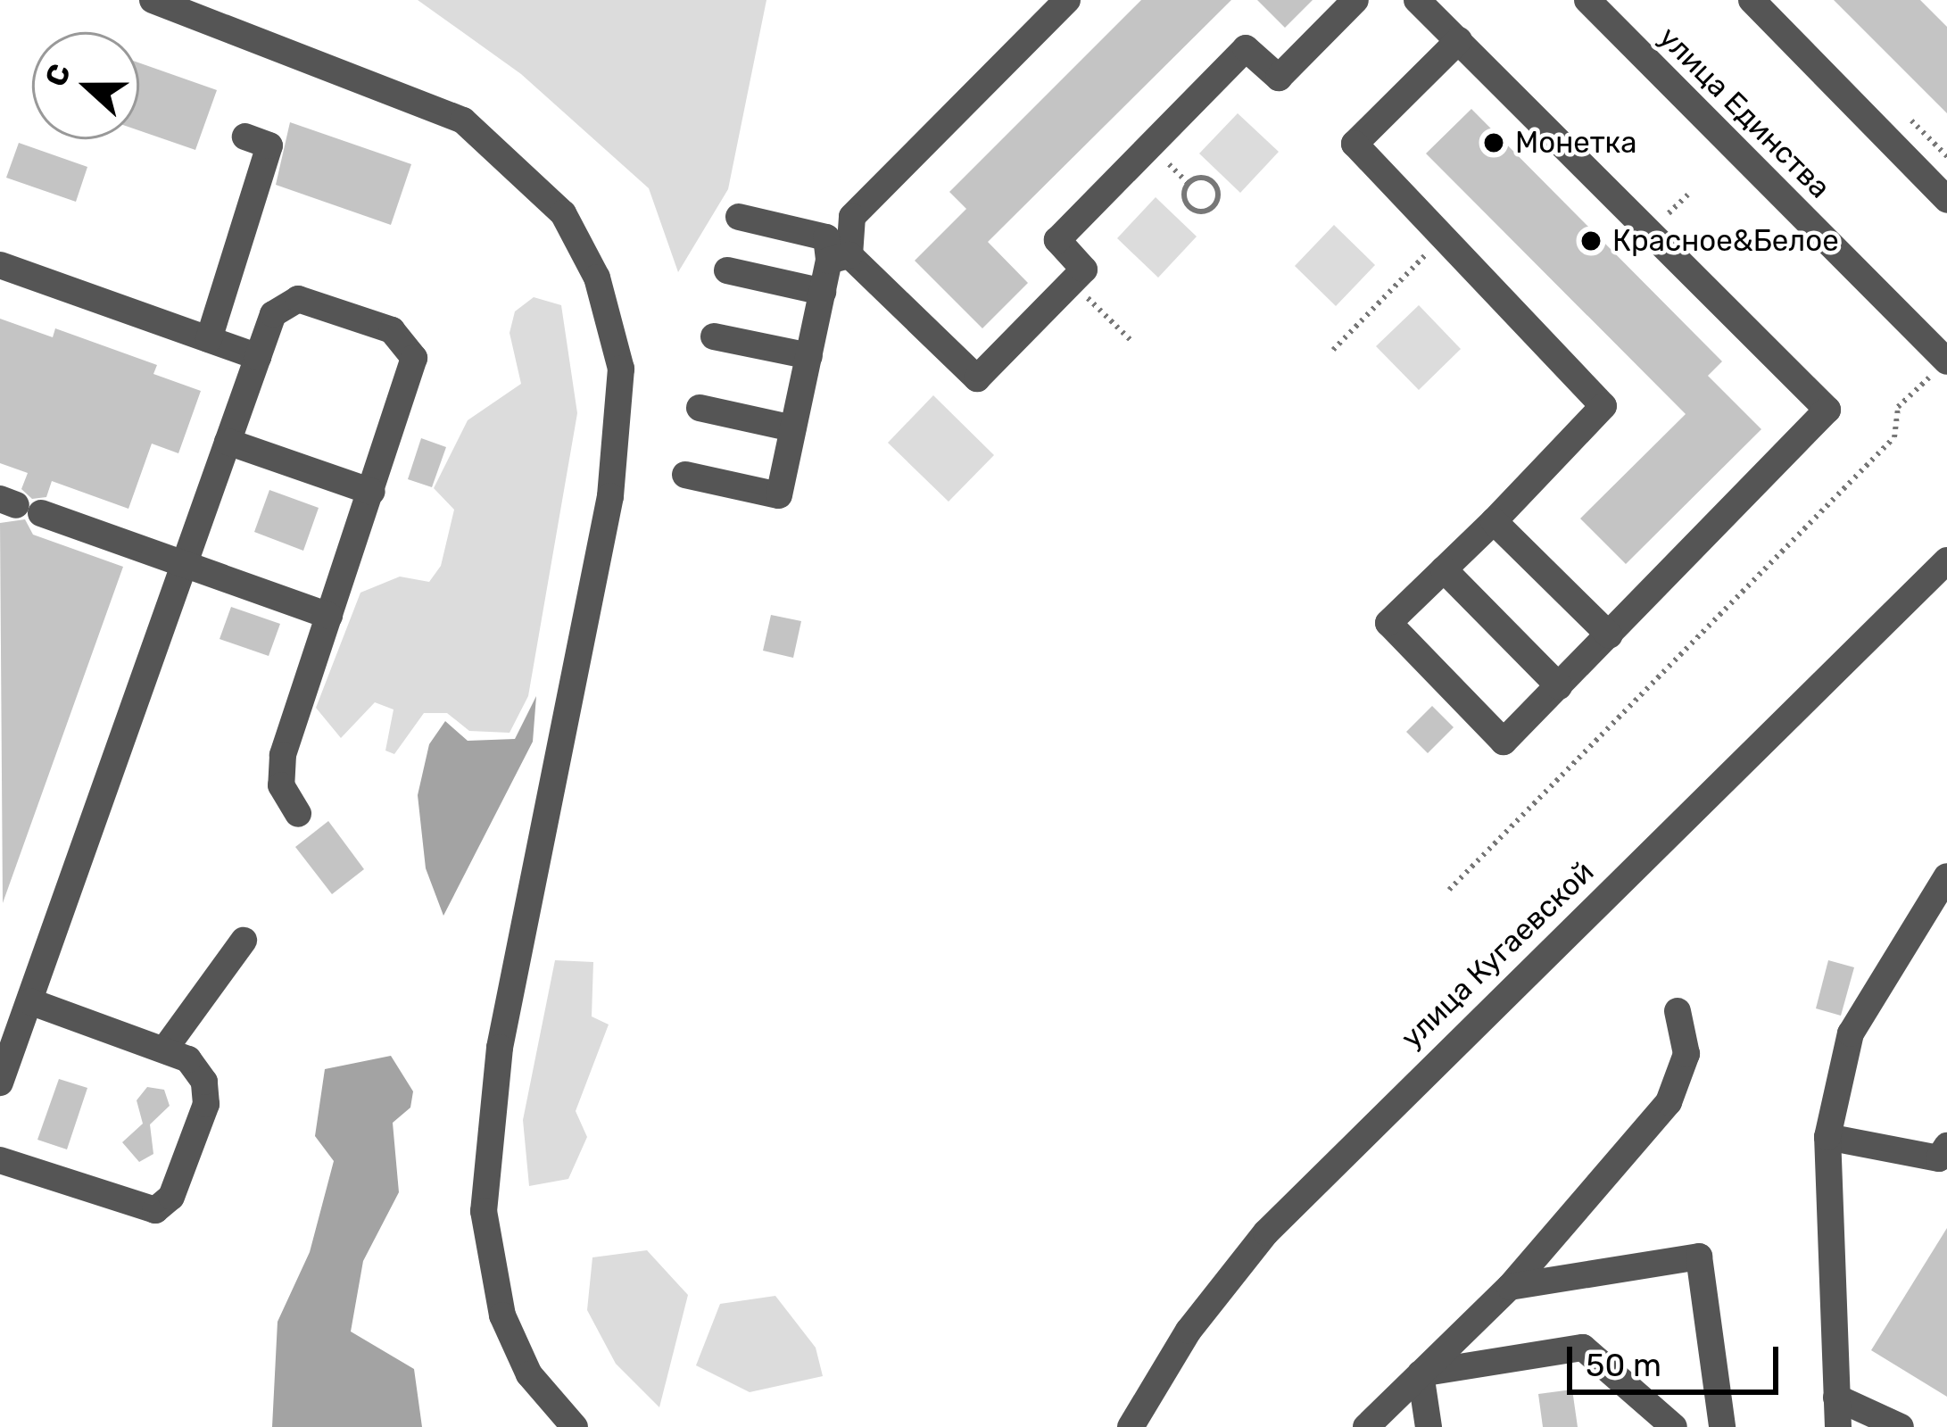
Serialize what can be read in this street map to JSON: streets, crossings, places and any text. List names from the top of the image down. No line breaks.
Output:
{"streets":{"street":["улица Единства","улица Кугаевской"]},"places":["Монетка","Красное&Белое"],"scale_bar":"50 m","north":"left"}
